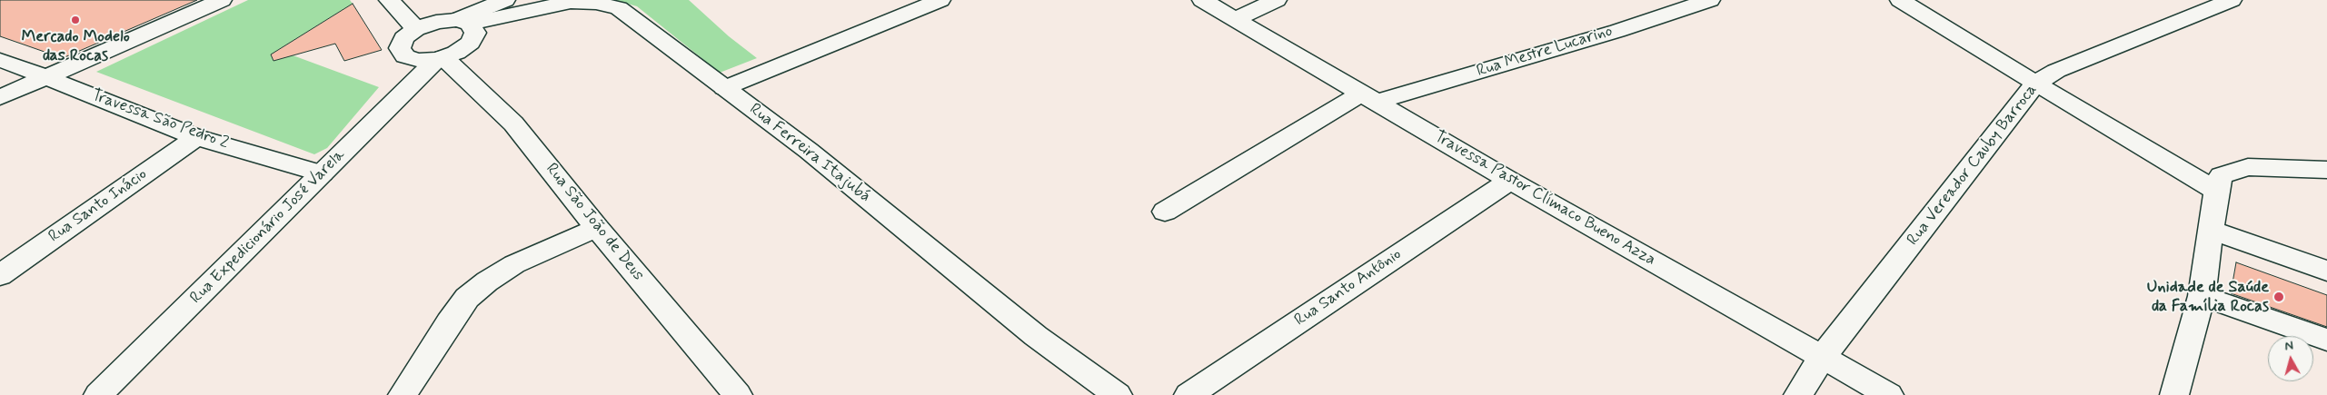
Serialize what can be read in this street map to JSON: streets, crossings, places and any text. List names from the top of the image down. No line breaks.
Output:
{"streets":{"street":["Rua Mestre Lucarino","Travessa São Pedro 2","Rua Ferreira Itajubá","Rua Vereador Cauby Barroca","Travessa Pastor Clímaco Bueno Azza","Rua Santo Inácio","Rua São João de Deus","Rua Expedicionário José Varela","Rua Santo Antônio"]},"crossings":[["Rua Mestre Lucarino","Travessa Pastor Clímaco Bueno Azza"],["Travessa São Pedro 2","Rua Santo Inácio"],["Travessa São Pedro 2","Rua Expedicionário José Varela"],["Rua Vereador Cauby Barroca","Travessa Pastor Clímaco Bueno Azza"],["Travessa Pastor Clímaco Bueno Azza","Rua Santo Antônio"],["Rua São João de Deus","Rua Expedicionário José Varela"]],"places":["Mercado Modelo das Rocas","Unidade de Saúde da Família Rocas"],"north":"top"}
